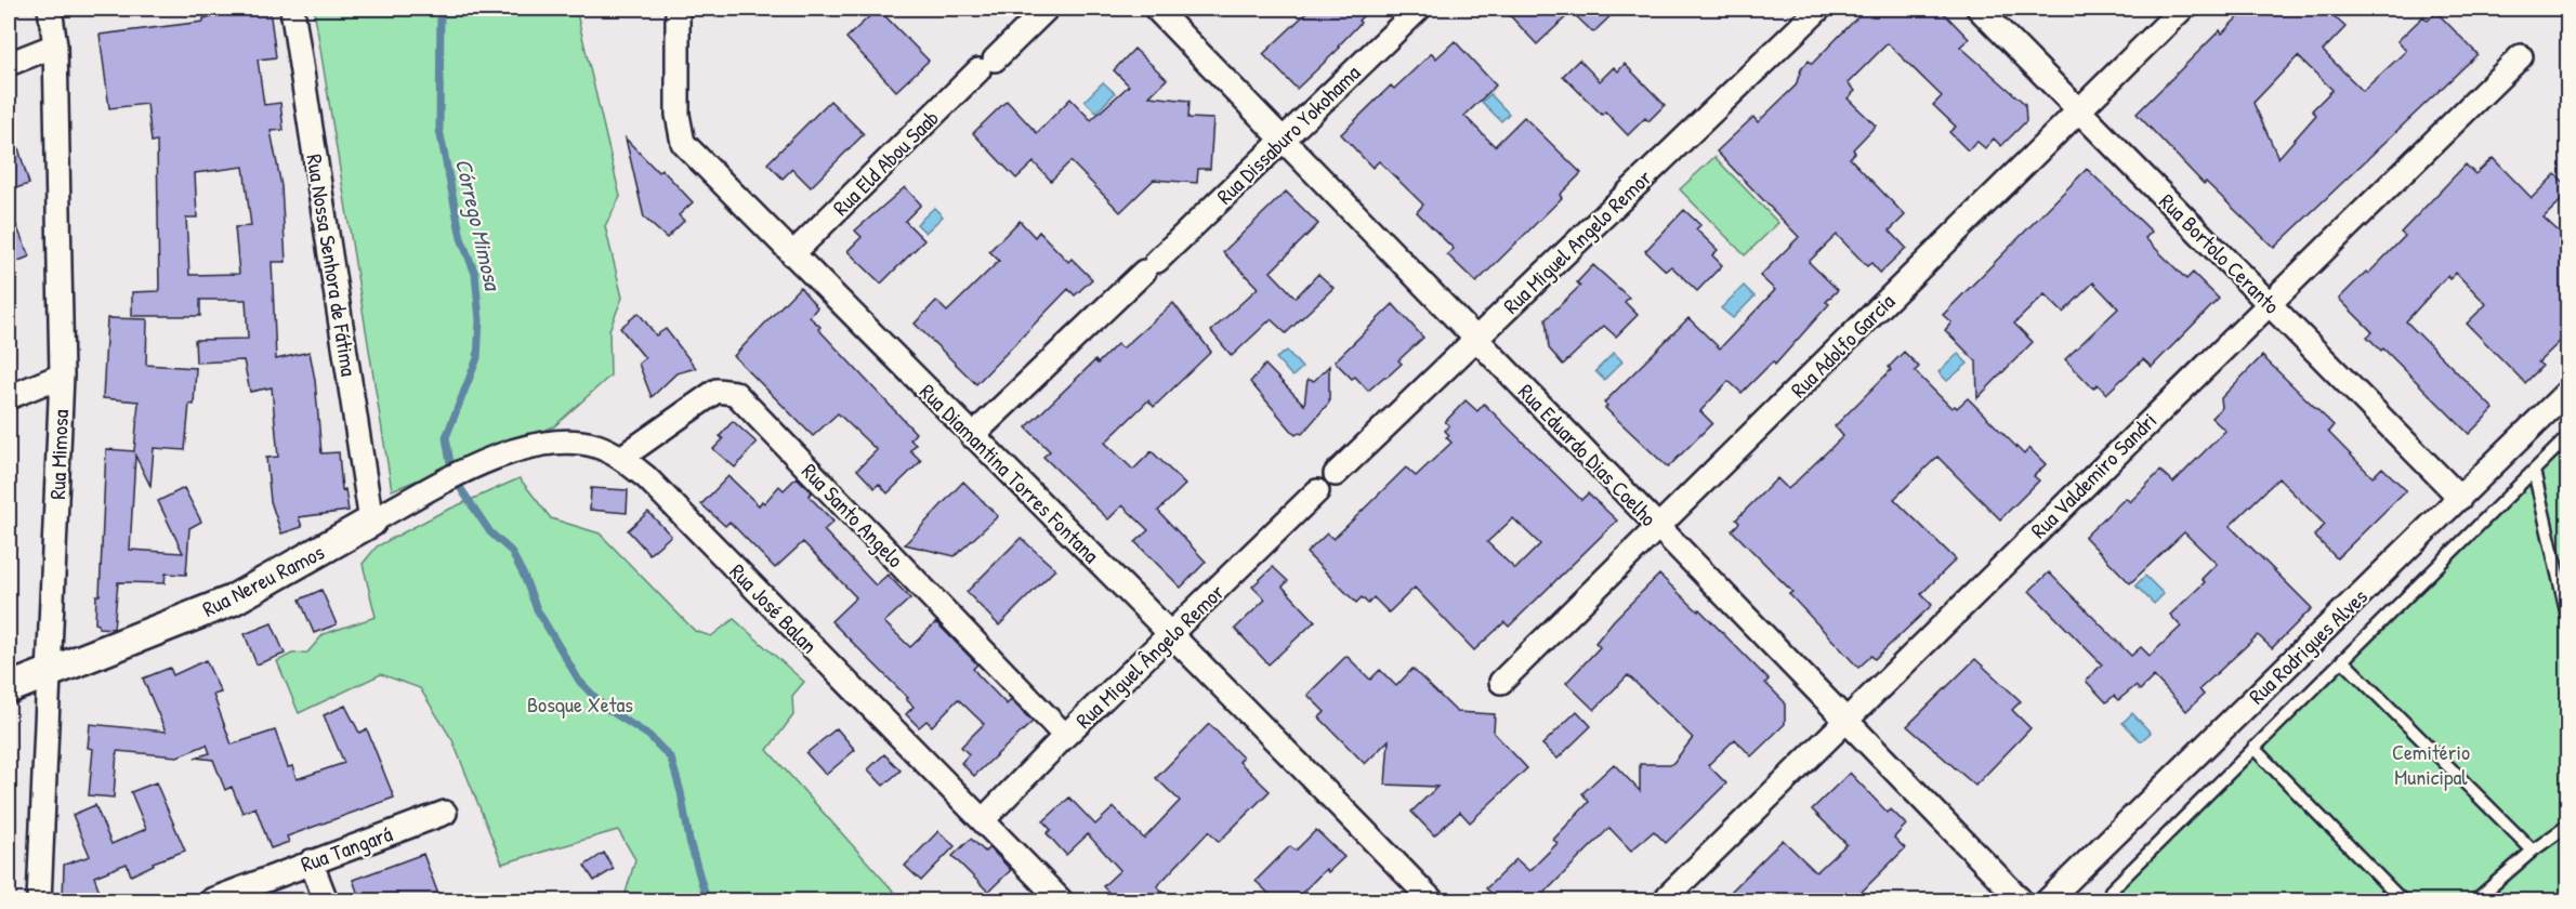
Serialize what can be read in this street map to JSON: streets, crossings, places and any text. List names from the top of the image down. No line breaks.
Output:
{"streets":{"street":["Rua Dissaburo Yokohama","Rua Eld Abou Saab","Rua Miguel Angelo Remor","Rua Bortolo Ceranto","Rua Nossa Senhora de Fátima","Rua Adolfo Garcia","Rua Mimosa","Rua Eduardo Dias Coelho","Rua Diamantina Torres Fontana","Rua Valdemiro Sandri","Rua Santo Angelo","Rua Nereu Ramos","Rua José Balan","Rua Rodrigues Alves","Rua Miguel Ângelo Remor","Rua Tangará"]},"crossings":[["Rua Dissaburo Yokohama","Rua Eduardo Dias Coelho"],["Rua Dissaburo Yokohama","Rua Diamantina Torres Fontana"],["Rua Eld Abou Saab","Rua Diamantina Torres Fontana"],["Rua Miguel Angelo Remor","Rua Eduardo Dias Coelho"],["Rua Bortolo Ceranto","Rua Adolfo Garcia"],["Rua Bortolo Ceranto","Rua Valdemiro Sandri"],["Rua Bortolo Ceranto","Rua Rodrigues Alves"],["Rua Nossa Senhora de Fátima","Rua Nereu Ramos"],["Rua Adolfo Garcia","Rua Eduardo Dias Coelho"],["Rua Mimosa","Rua Nereu Ramos"],["Rua Eduardo Dias Coelho","Rua Valdemiro Sandri"],["Rua Diamantina Torres Fontana","Rua Miguel Ângelo Remor"],["Rua Santo Angelo","Rua José Balan"],["Rua Santo Angelo","Rua Miguel Ângelo Remor"],["Rua Nereu Ramos","Rua José Balan"],["Rua José Balan","Rua Miguel Ângelo Remor"]],"water":["Córrego Mimosa"],"parks":["Bosque Xetas","Cemitério Municipal"]}
